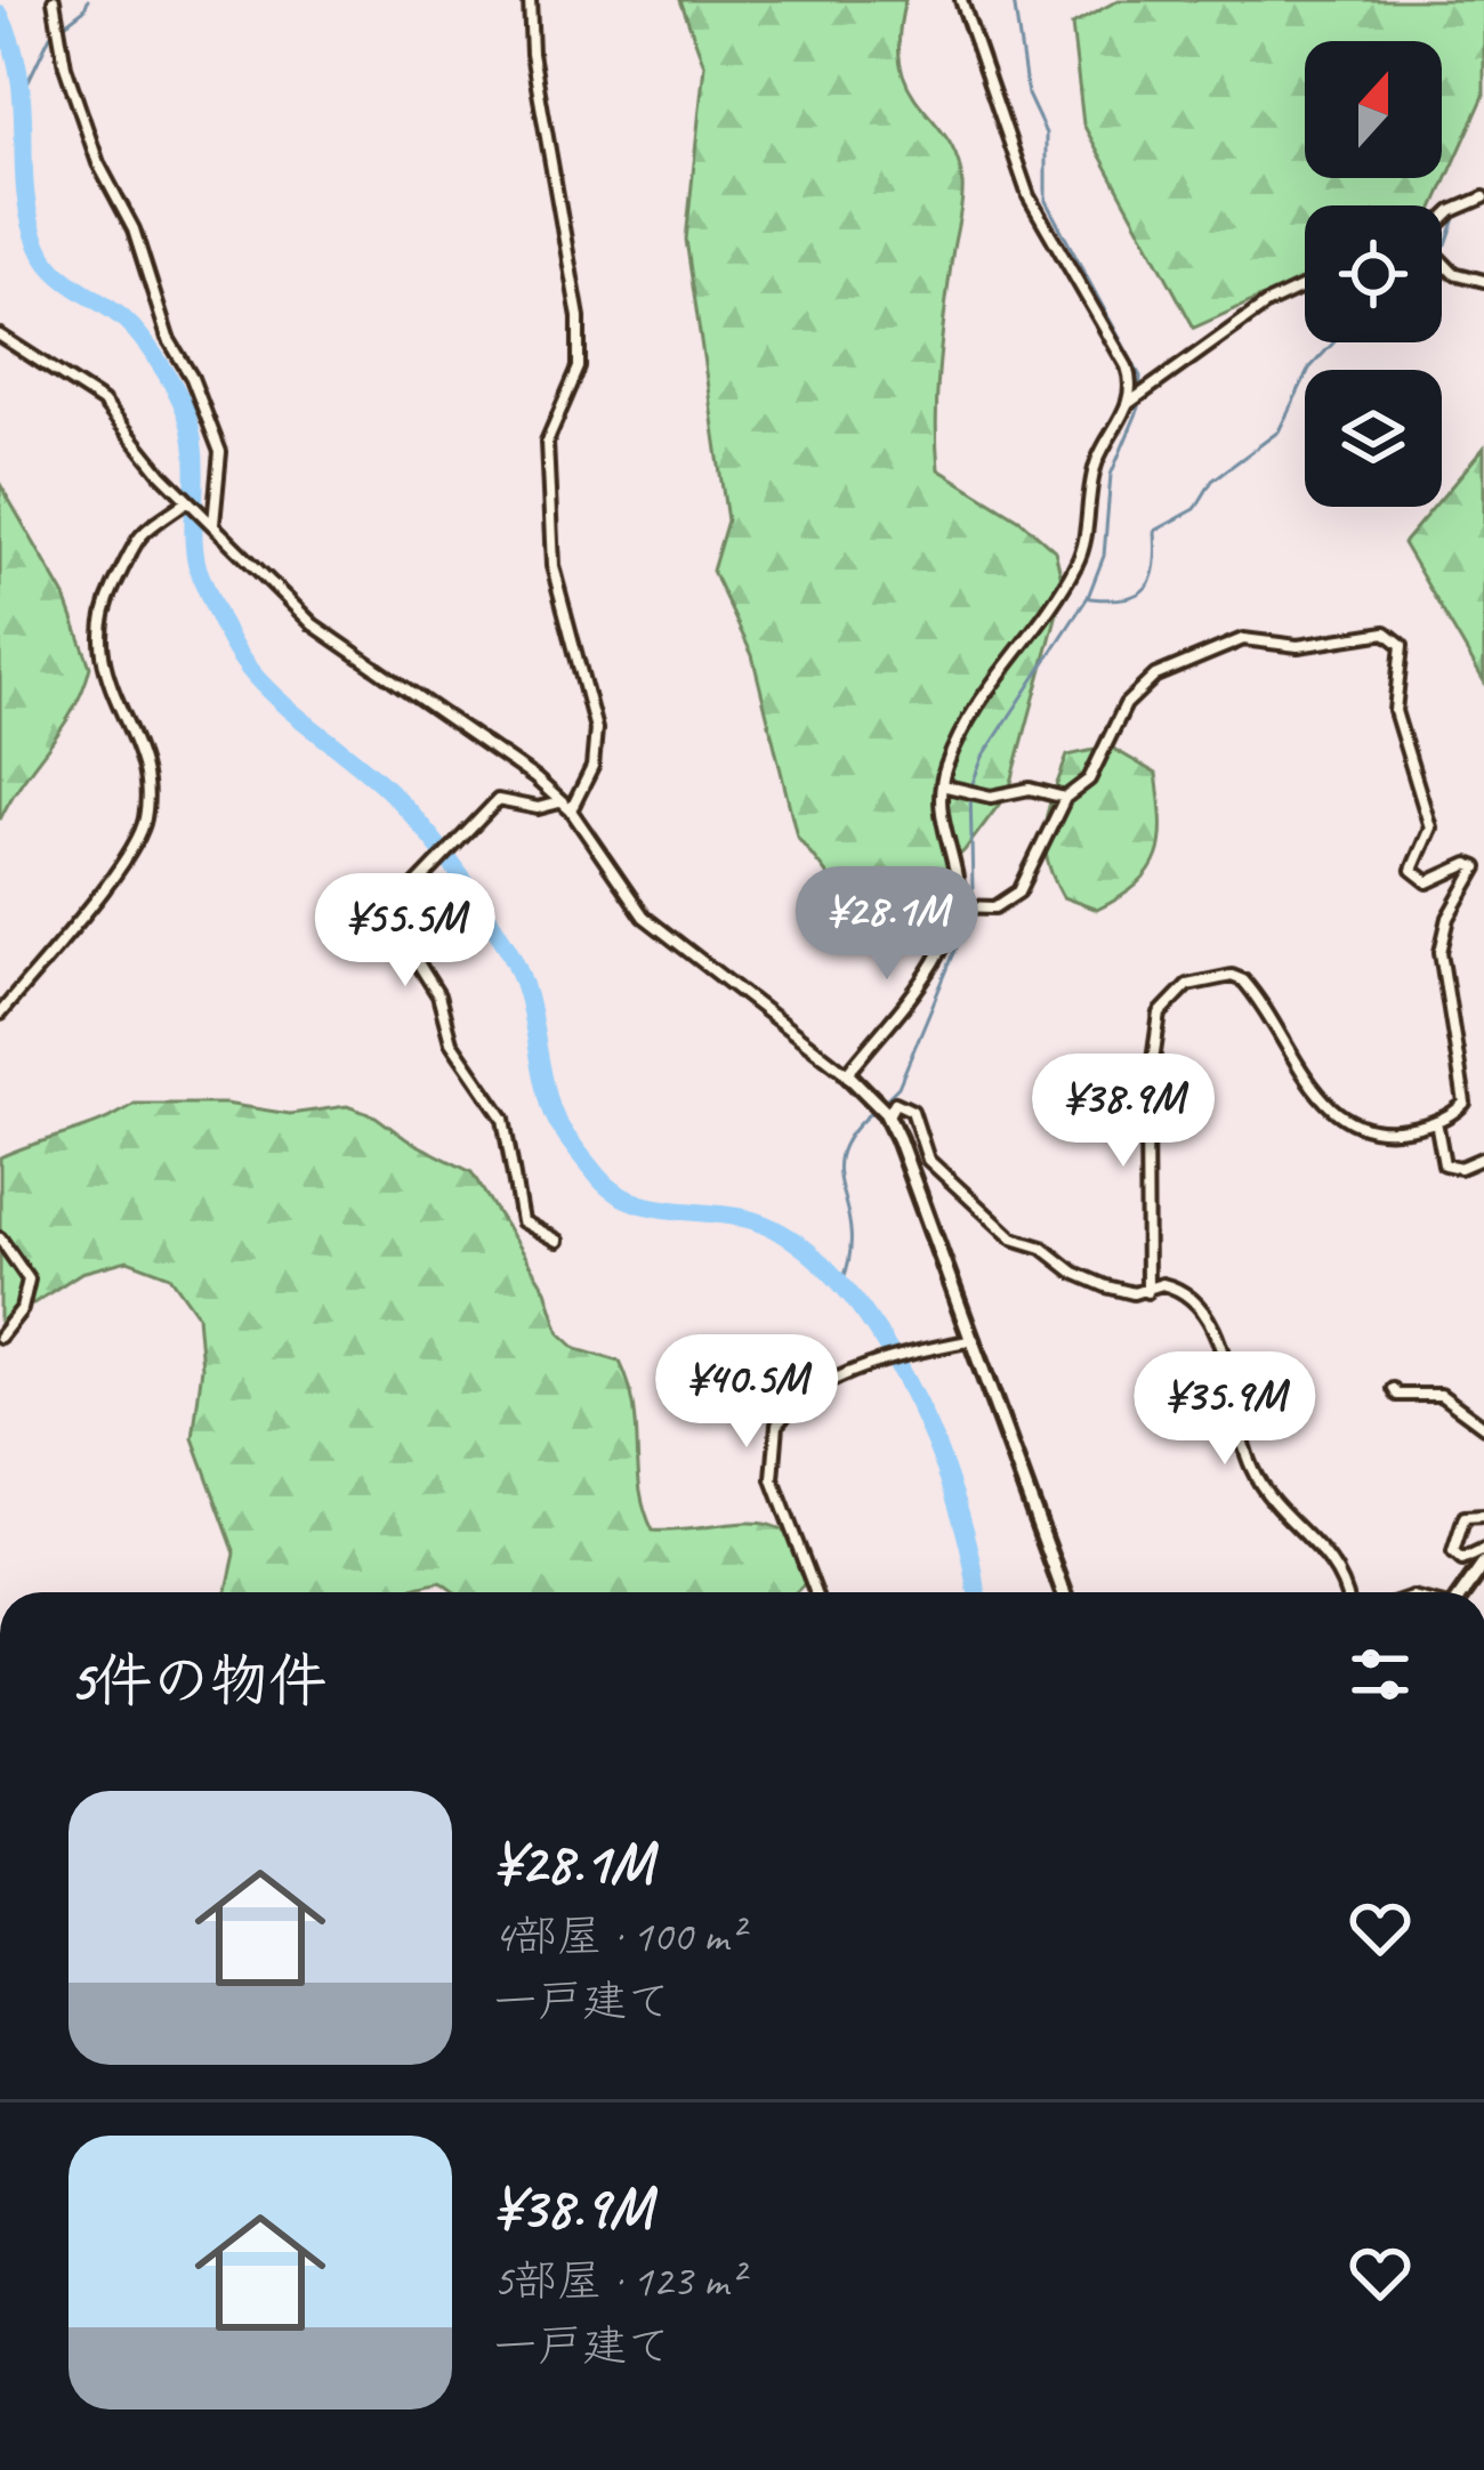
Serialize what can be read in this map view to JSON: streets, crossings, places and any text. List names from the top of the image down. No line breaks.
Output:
{"north":"top","page":{"price":["¥28.1M","¥55.5M","¥38.9M","¥40.5M","¥35.9M"],"heading":"5件の物件","list":[{"name":"¥28.1M","note":"4部屋 · 100 m² · 一戸建て"},{"name":"¥38.9M","note":"5部屋 · 123 m² · 一戸建て"}]}}
